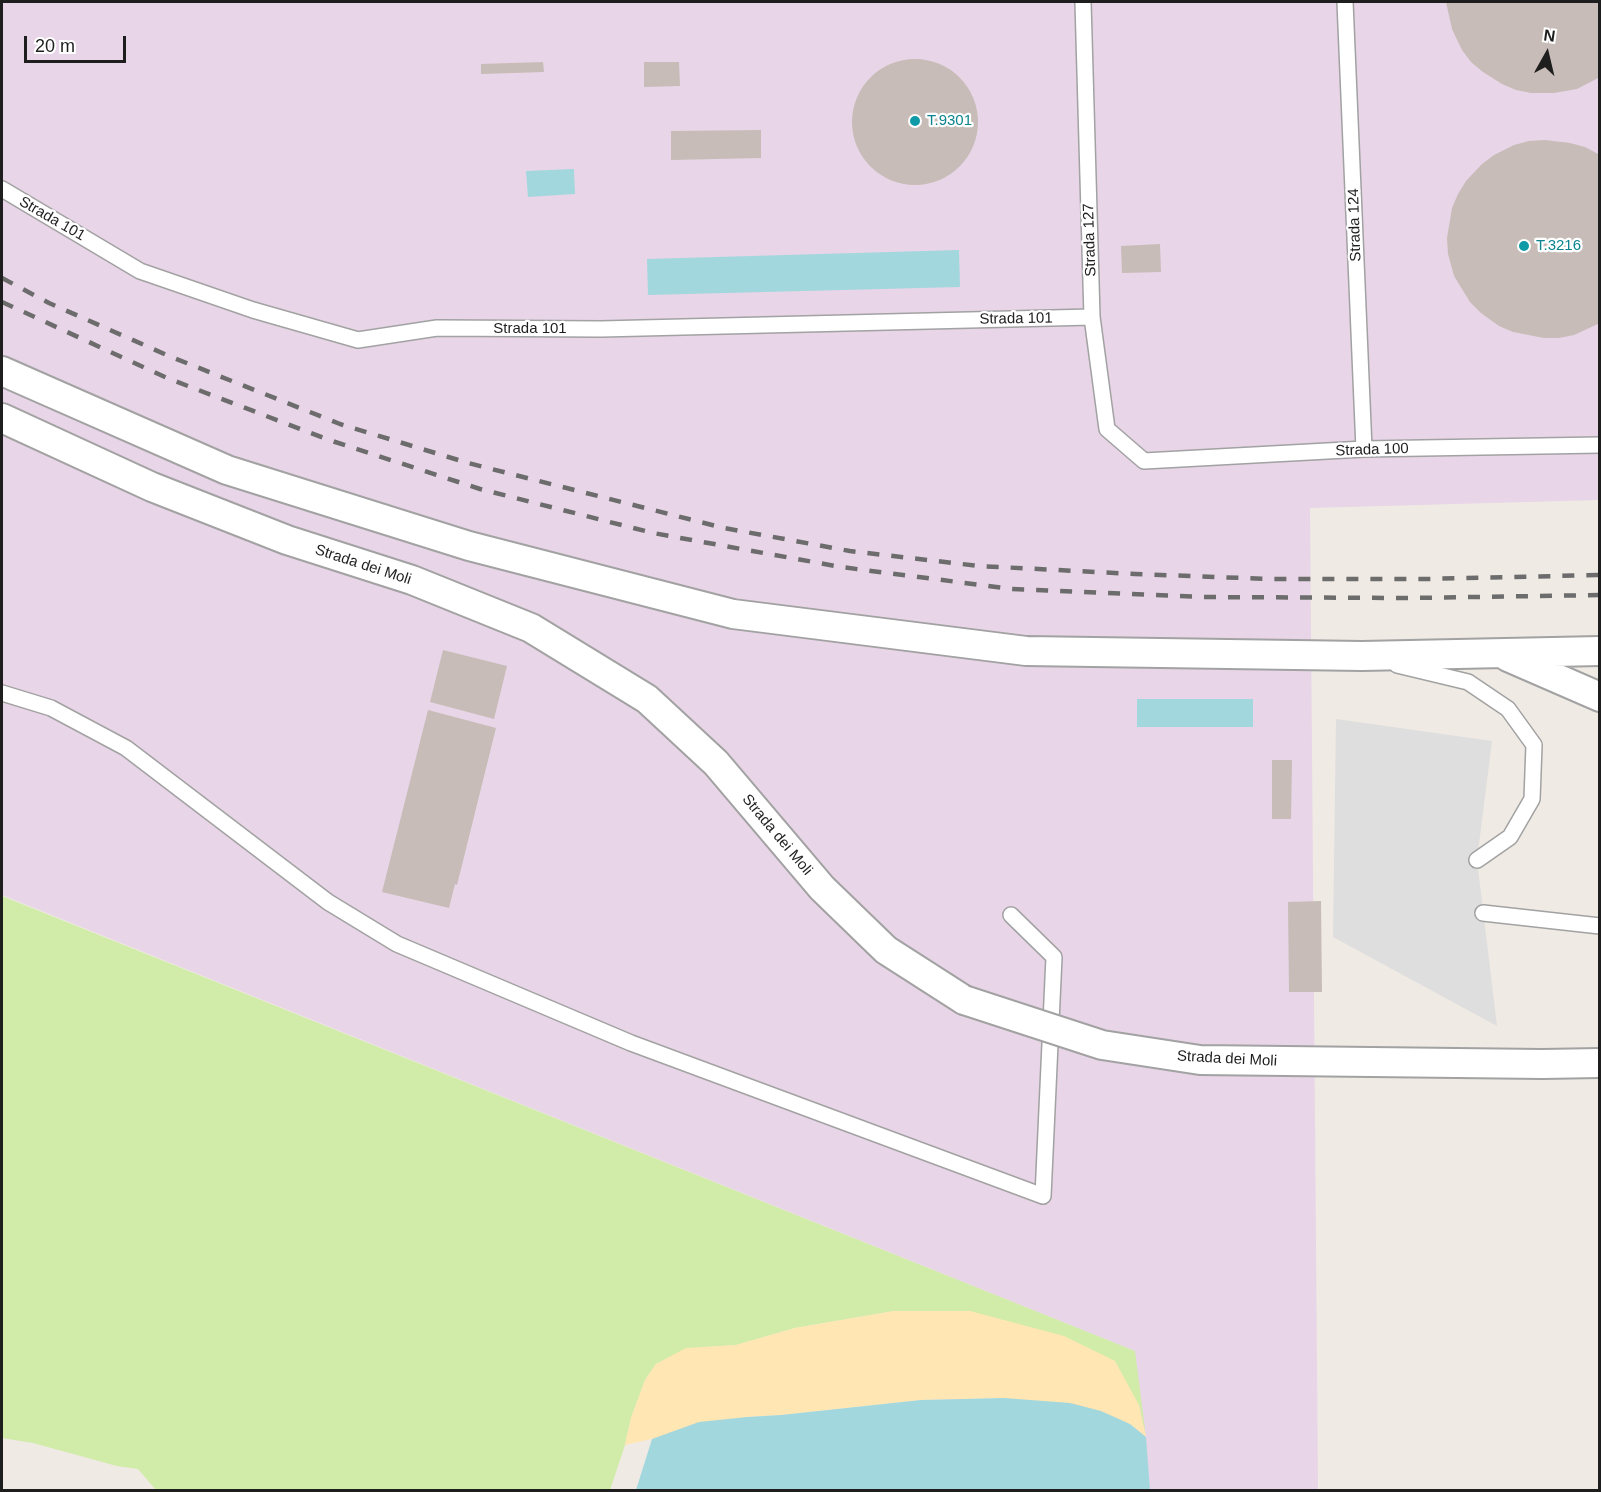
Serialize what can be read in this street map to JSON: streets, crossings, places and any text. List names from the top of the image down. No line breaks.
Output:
{"streets":{"street":["Strada dei Moli"],"lane":["Strada 101","Strada 124","Strada 127","Strada 100"]},"crossings":[["Strada 101","Strada 127"],["Strada 124","Strada 100"],["Strada 127","Strada 100"]],"places":["T.9301","T.3216"],"scale_bar":"20 m","north":"top"}
